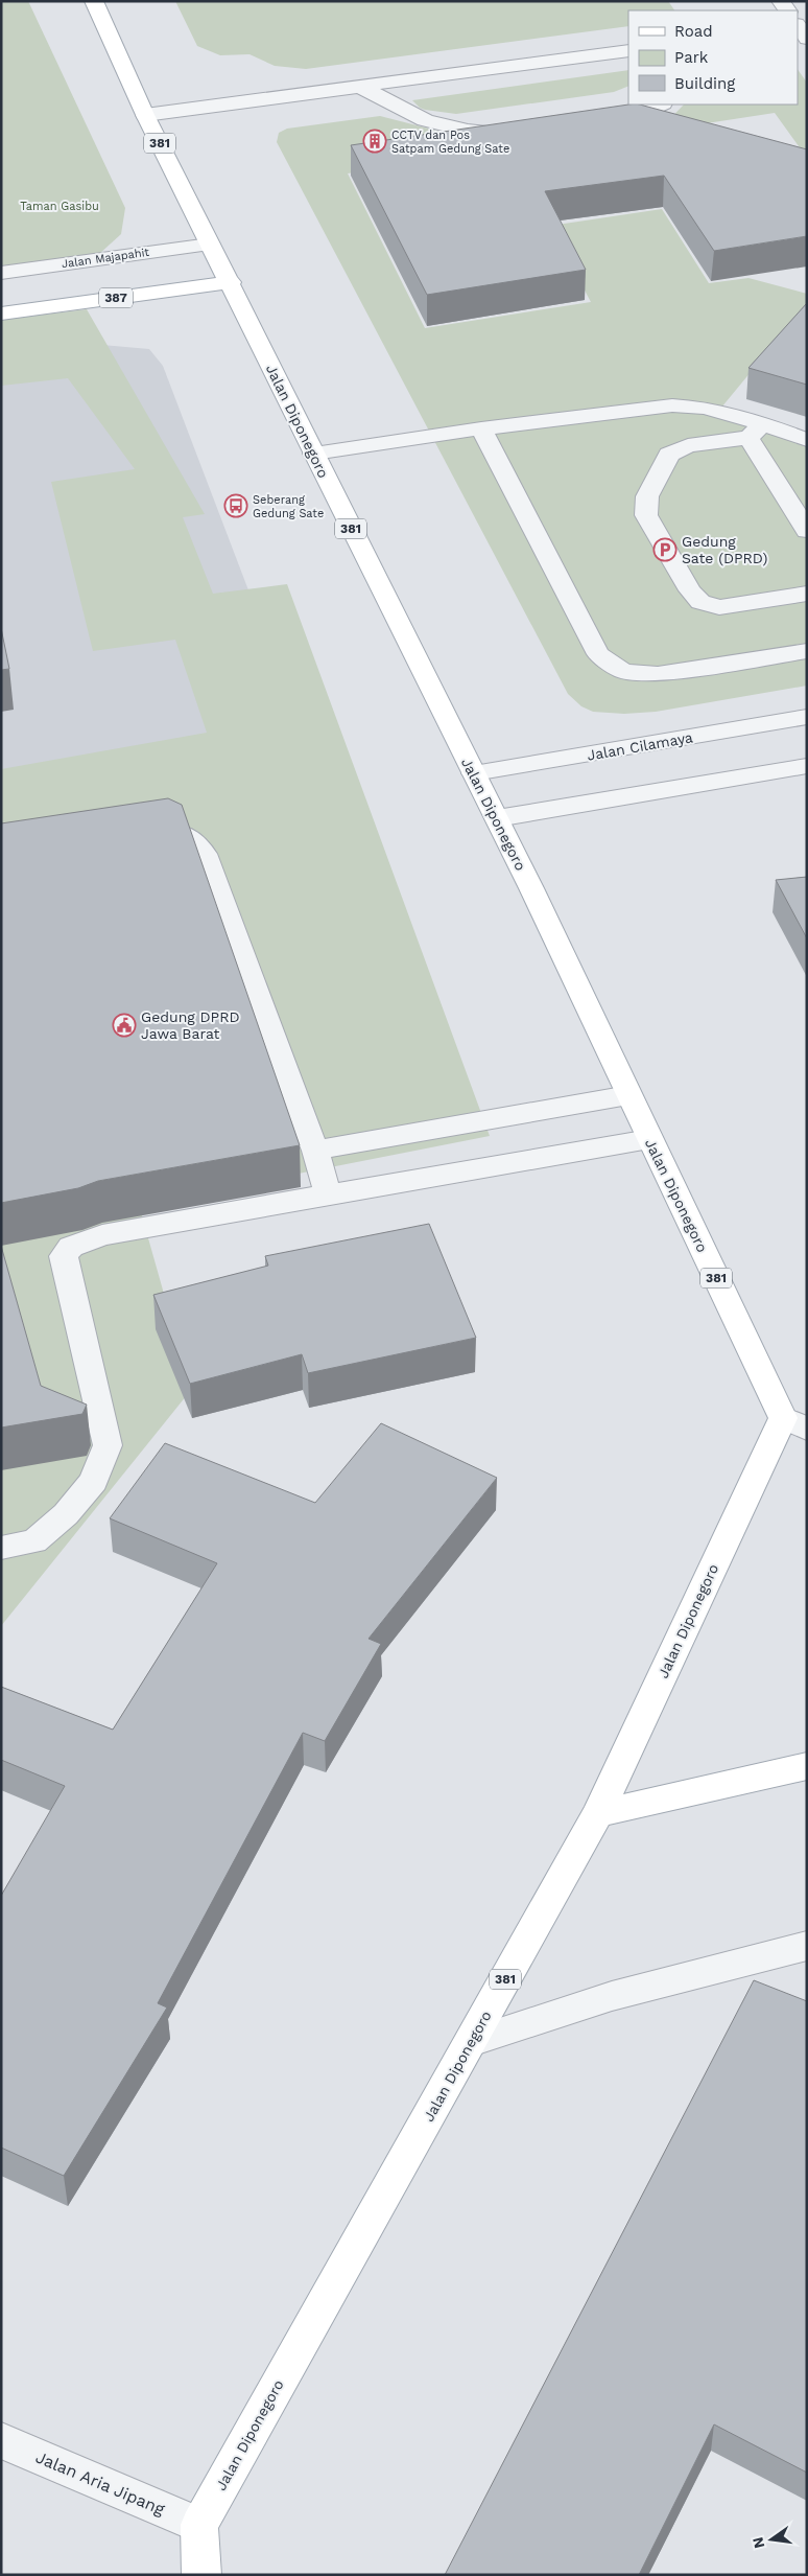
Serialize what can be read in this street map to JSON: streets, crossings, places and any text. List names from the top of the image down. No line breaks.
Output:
{"streets":{"main road":["381","387","Jalan Diponegoro"],"street":["Jalan Majapahit","Jalan Cilamaya","Jalan Aria Jipang"]},"crossings":[["Jalan Majapahit","Jalan Diponegoro"],["387","Jalan Diponegoro"],["Jalan Diponegoro","Jalan Cilamaya"],["Jalan Diponegoro","Jalan Aria Jipang"]],"parks":["Taman Gasibu"],"places":{"building":["CCTV dan Pos Satpam Gedung Sate"],"bus stop":["Seberang Gedung Sate"],"parking":["Gedung Sate (DPRD)"],"public building":["Gedung DPRD Jawa Barat"]},"legend":["Road","Park","Building"],"north":"left"}
